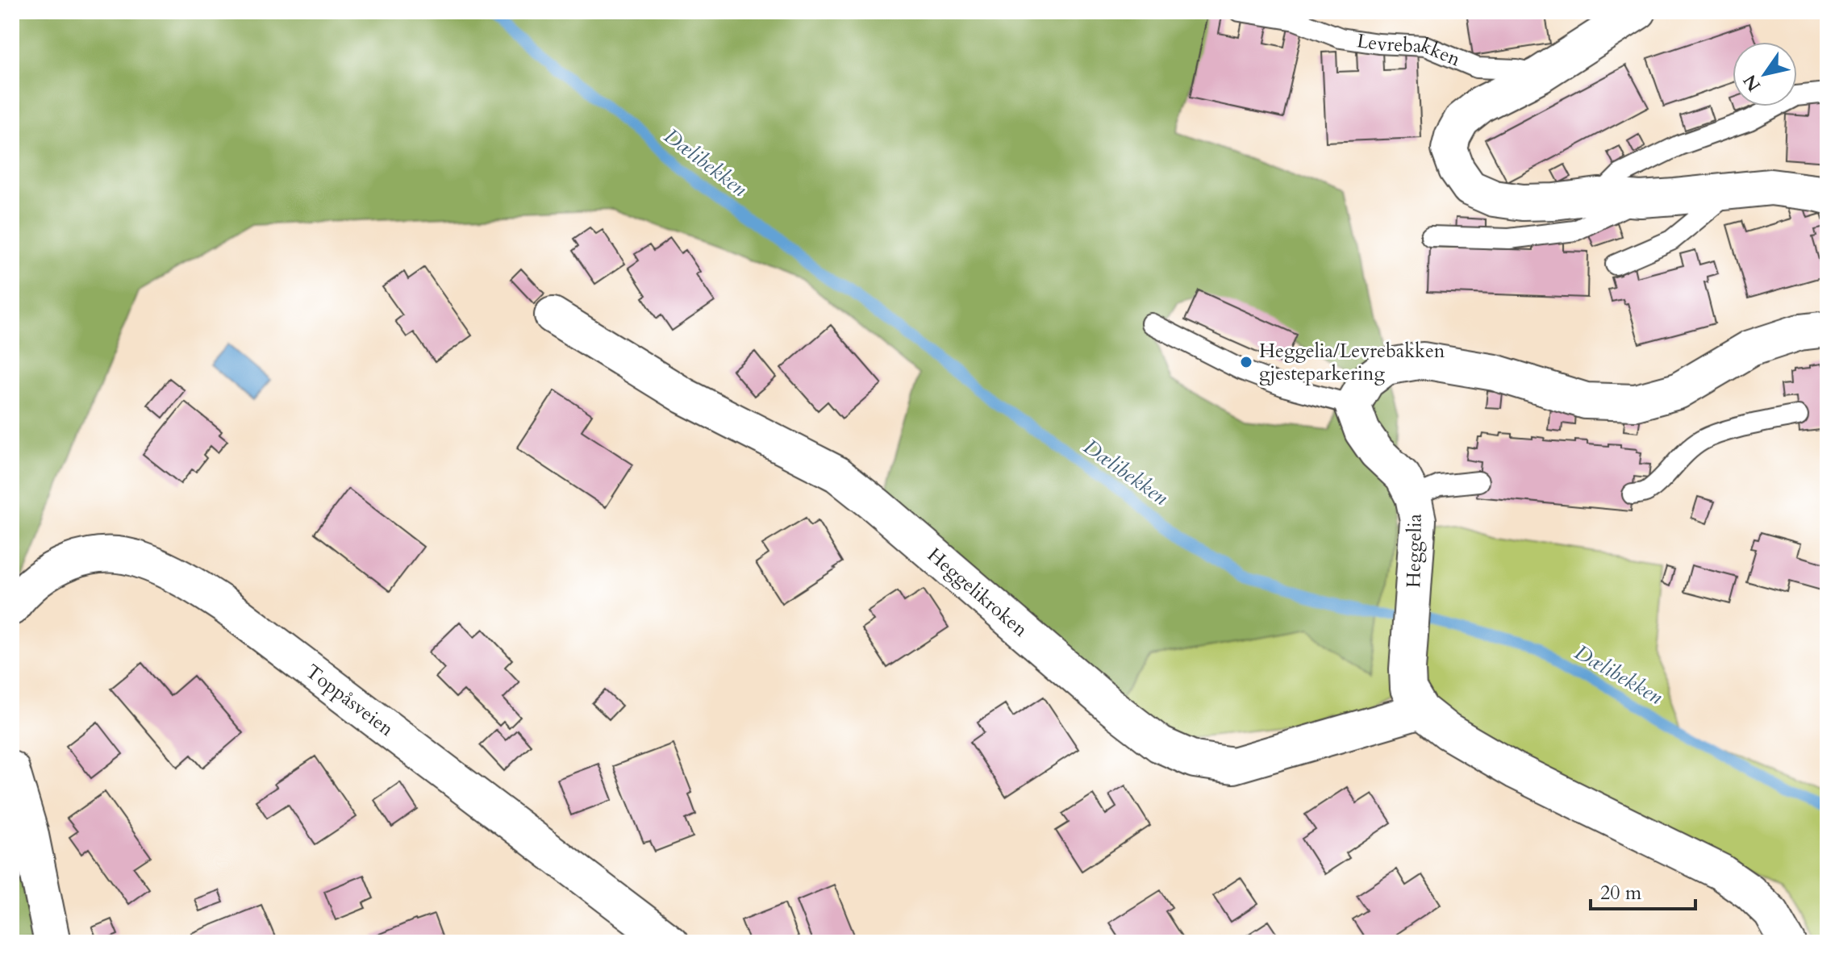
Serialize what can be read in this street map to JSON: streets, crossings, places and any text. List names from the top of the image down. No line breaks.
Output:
{"streets":{"street":["Heggelia","Heggelikroken","Toppåsveien"],"lane":["Levrebakken"]},"crossings":[["Heggelia","Heggelikroken"]],"water":["Dælibekken"],"places":["Heggelia/Levrebakken gjesteparkering"],"scale_bar":"20 m","north":"bottom left"}
